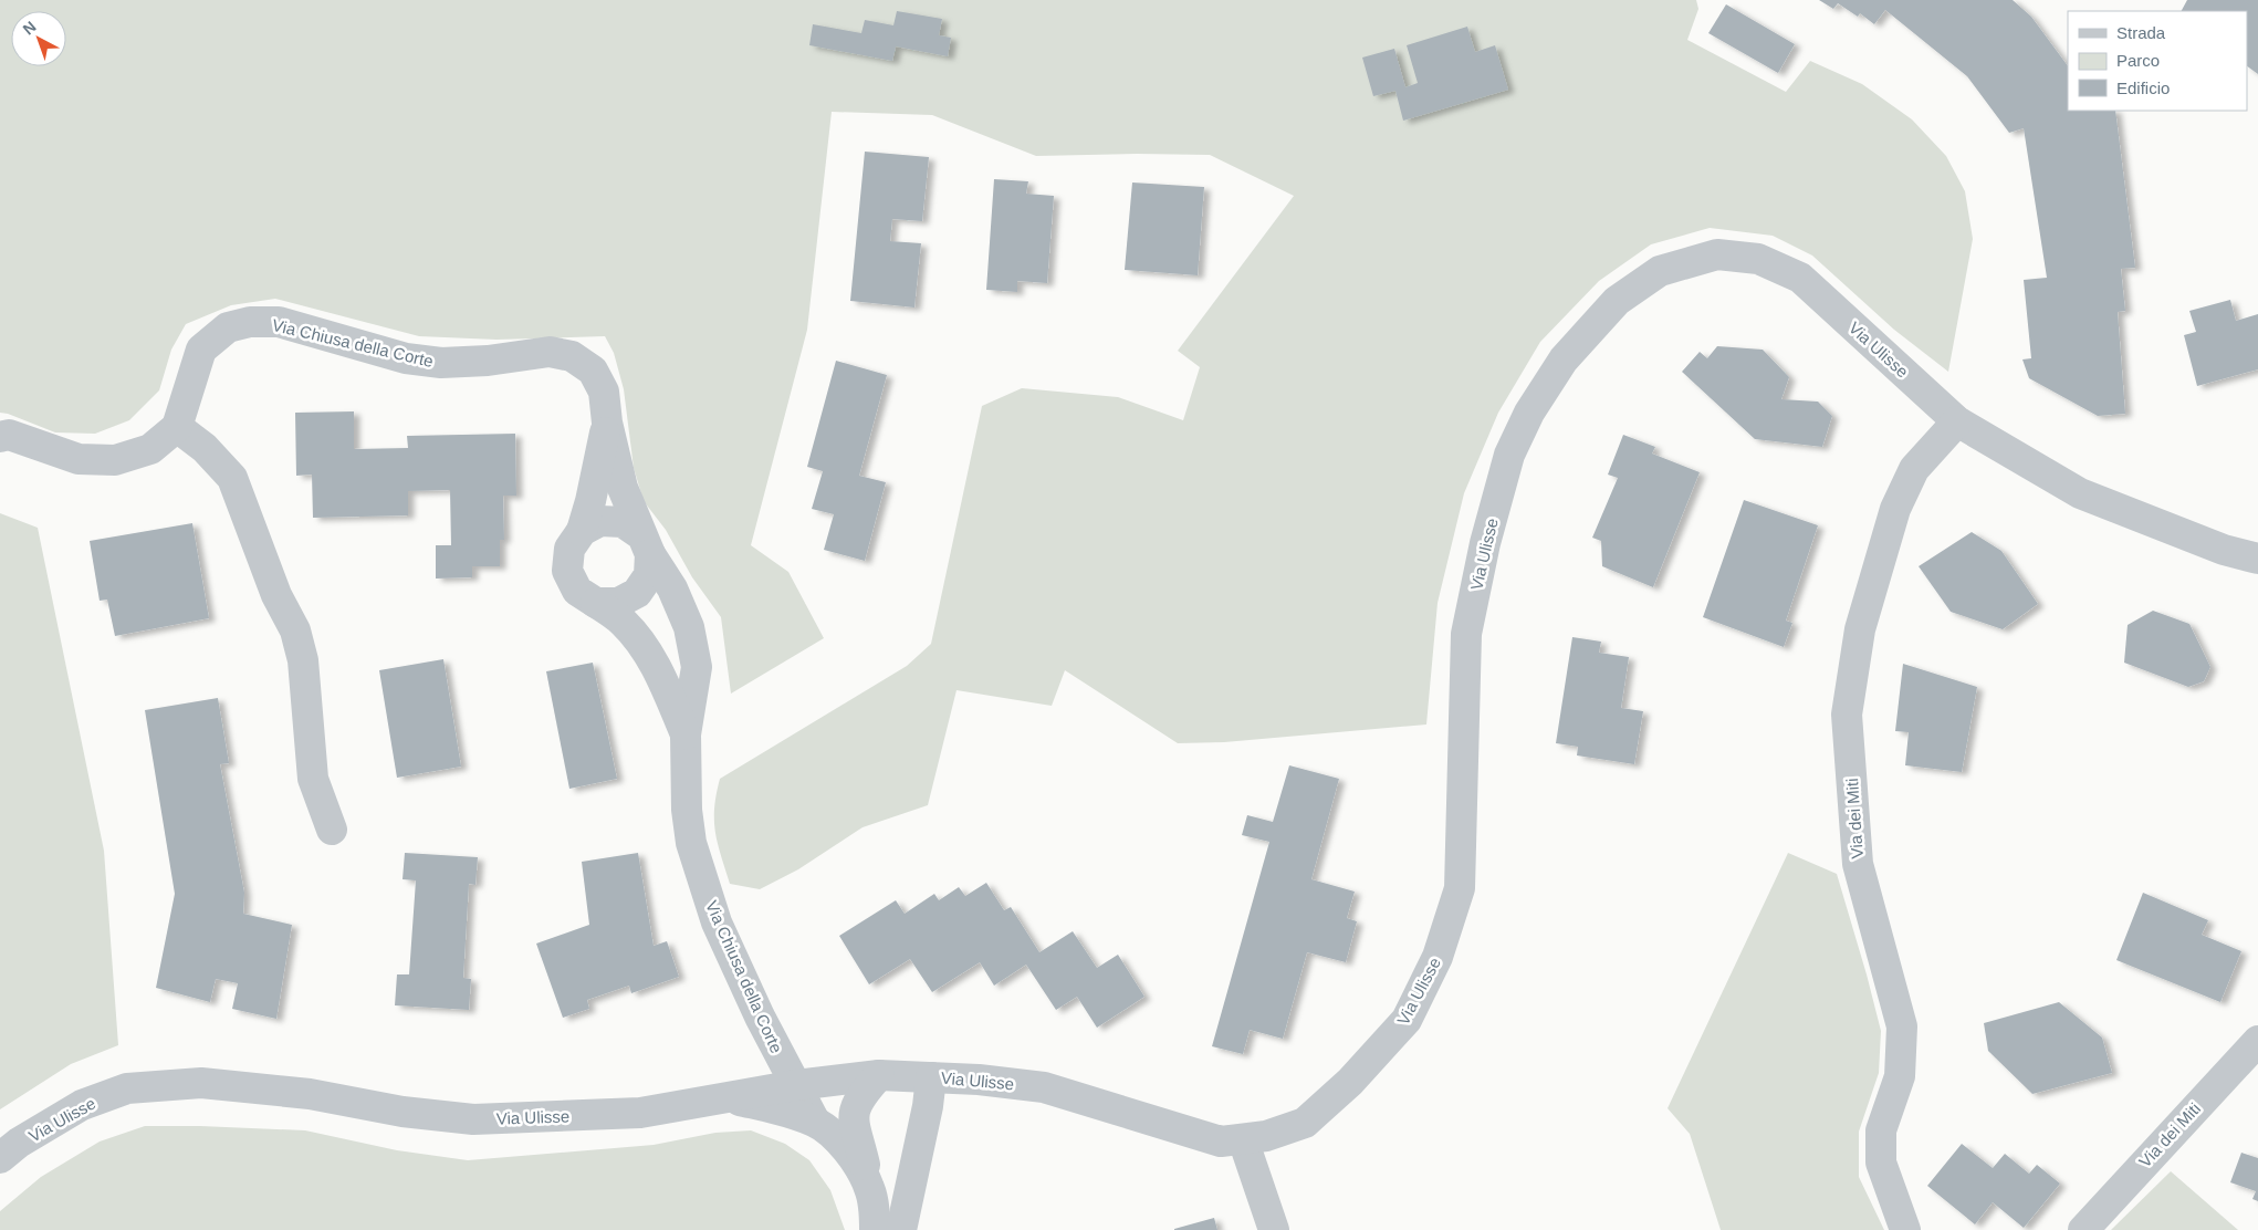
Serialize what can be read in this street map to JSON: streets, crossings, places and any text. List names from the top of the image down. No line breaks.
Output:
{"streets":{"street":["Via Chiusa della Corte","Via Ulisse","Via dei Miti"]},"crossings":[["Via Chiusa della Corte","Via Ulisse"],["Via Ulisse","Via dei Miti"]],"legend":["Strada","Parco","Edificio"],"north":"top left"}
